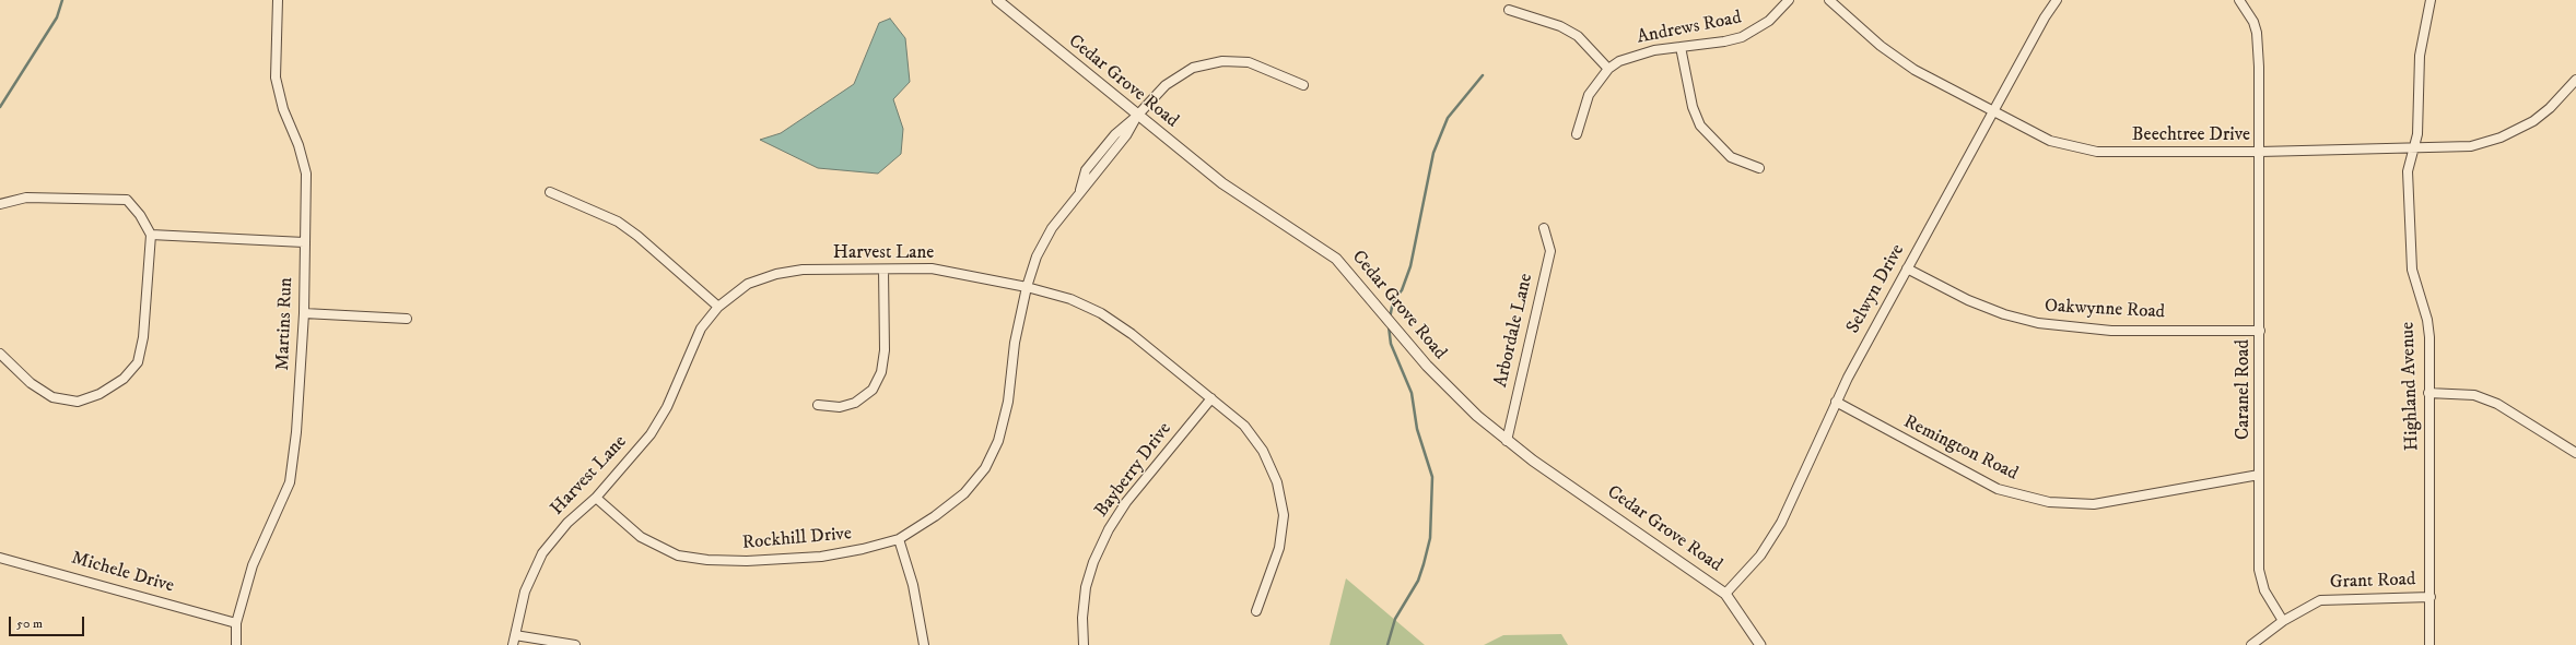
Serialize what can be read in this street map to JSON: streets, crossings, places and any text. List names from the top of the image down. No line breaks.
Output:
{"streets":{"street":["Andrews Road","Cedar Grove Road","Beechtree Drive","Harvest Lane","Selwyn Drive","Oakwynne Road","Martins Run","Arbordale Lane","Highland Avenue","Caranel Road","Remington Road","Bayberry Drive","Rockhill Drive","Michele Drive","Grant Road"]},"crossings":[["Cedar Grove Road","Selwyn Drive"],["Cedar Grove Road","Arbordale Lane"],["Cedar Grove Road","Rockhill Drive"],["Beechtree Drive","Selwyn Drive"],["Beechtree Drive","Highland Avenue"],["Beechtree Drive","Caranel Road"],["Harvest Lane","Bayberry Drive"],["Harvest Lane","Rockhill Drive"],["Selwyn Drive","Oakwynne Road"],["Selwyn Drive","Remington Road"],["Oakwynne Road","Caranel Road"],["Martins Run","Michele Drive"],["Highland Avenue","Grant Road"],["Caranel Road","Remington Road"],["Caranel Road","Grant Road"]],"scale_bar":"50 m"}
